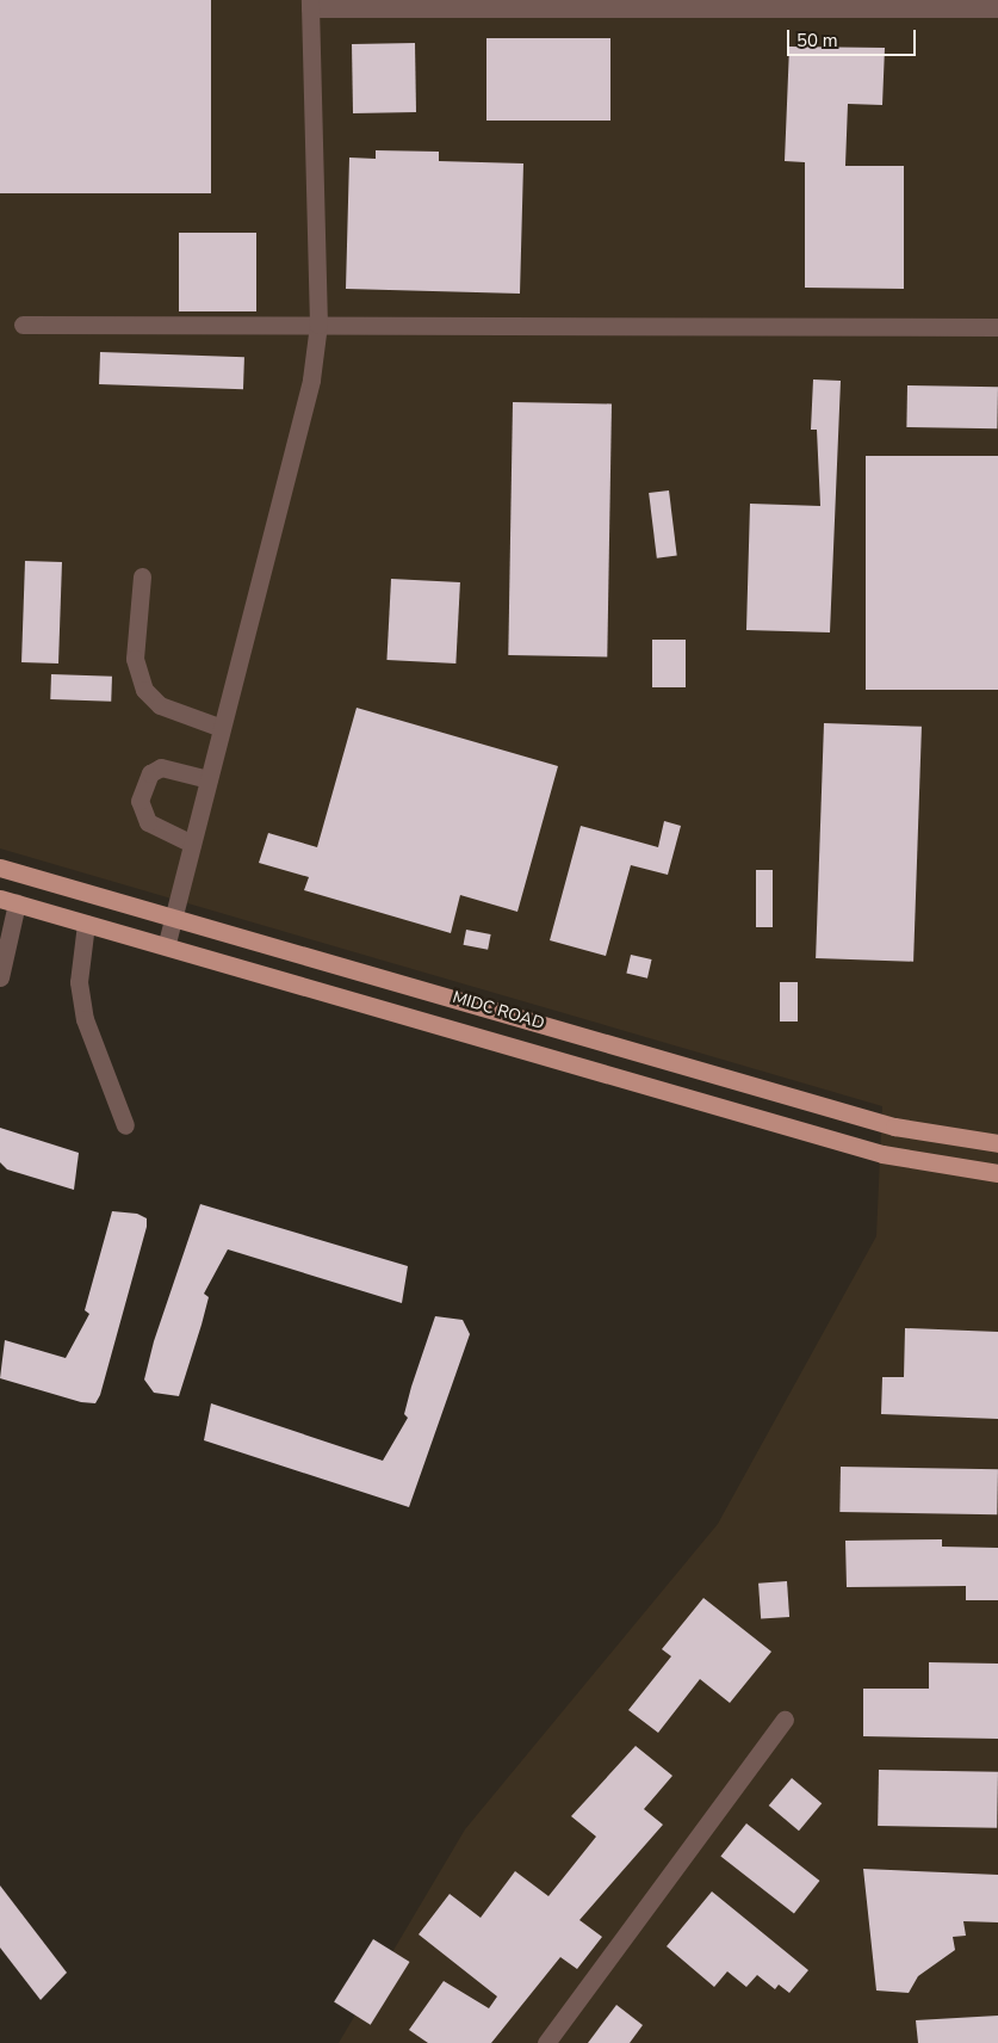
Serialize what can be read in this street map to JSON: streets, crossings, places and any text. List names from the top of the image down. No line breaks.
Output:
{"streets":{"main road":["MIDC ROAD"]},"scale_bar":"50 m"}
